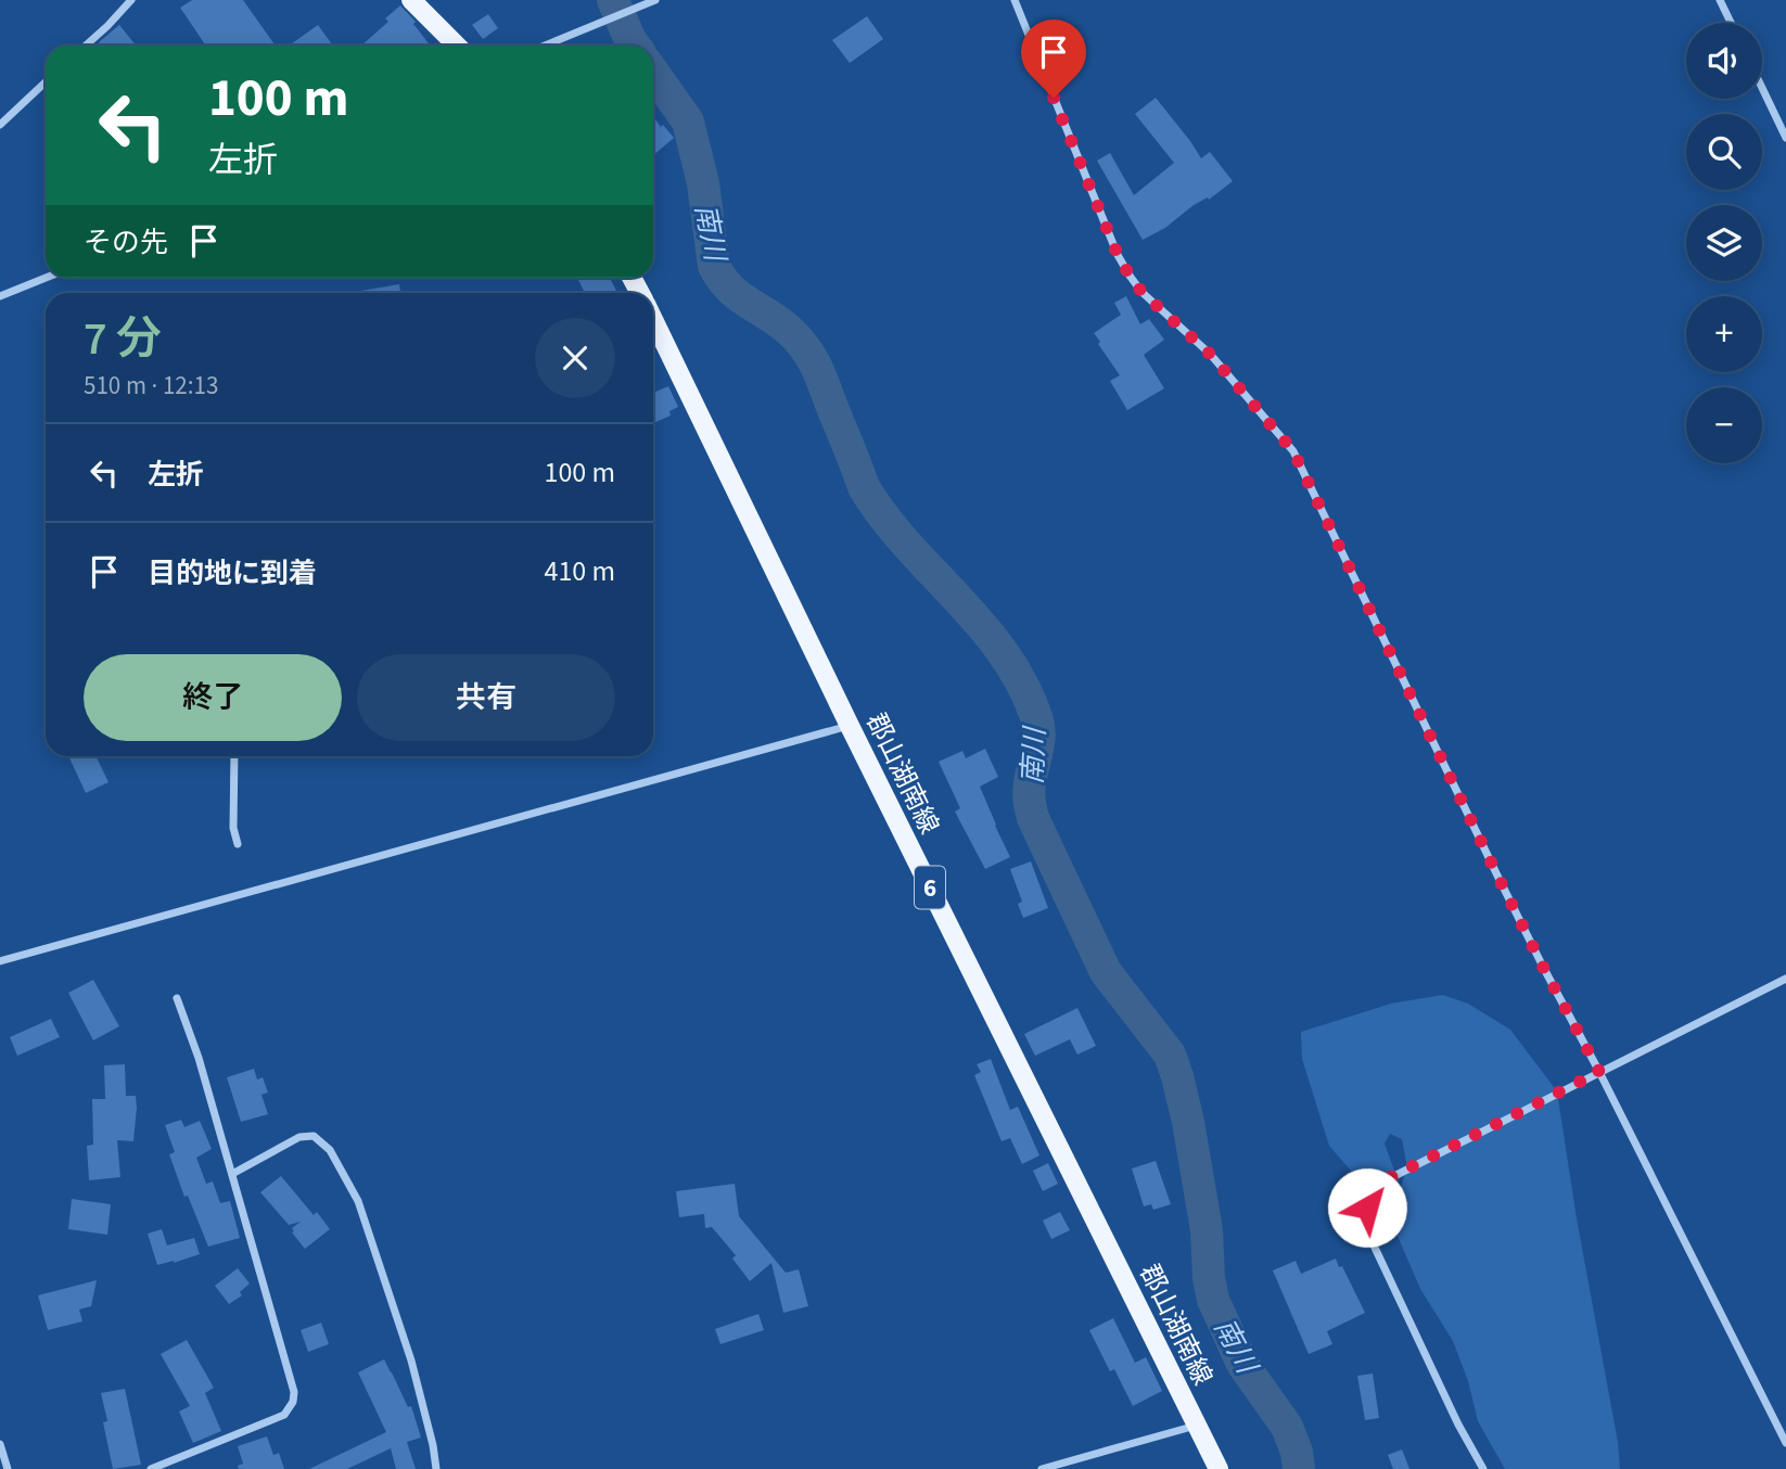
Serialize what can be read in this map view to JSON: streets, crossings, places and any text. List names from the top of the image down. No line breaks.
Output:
{"streets":{"main road":["郡山湖南線","6"]},"water":["南川"],"page":{"map_buttons":["+","−"],"turn":["100 m","左折"],"then":"その先","heading":["7 分","510 m · 12:13"],"list":[{"name":"左折","value":"100 m"},{"name":"目的地に到着","value":"410 m"}],"buttons":["終了","共有"]}}
